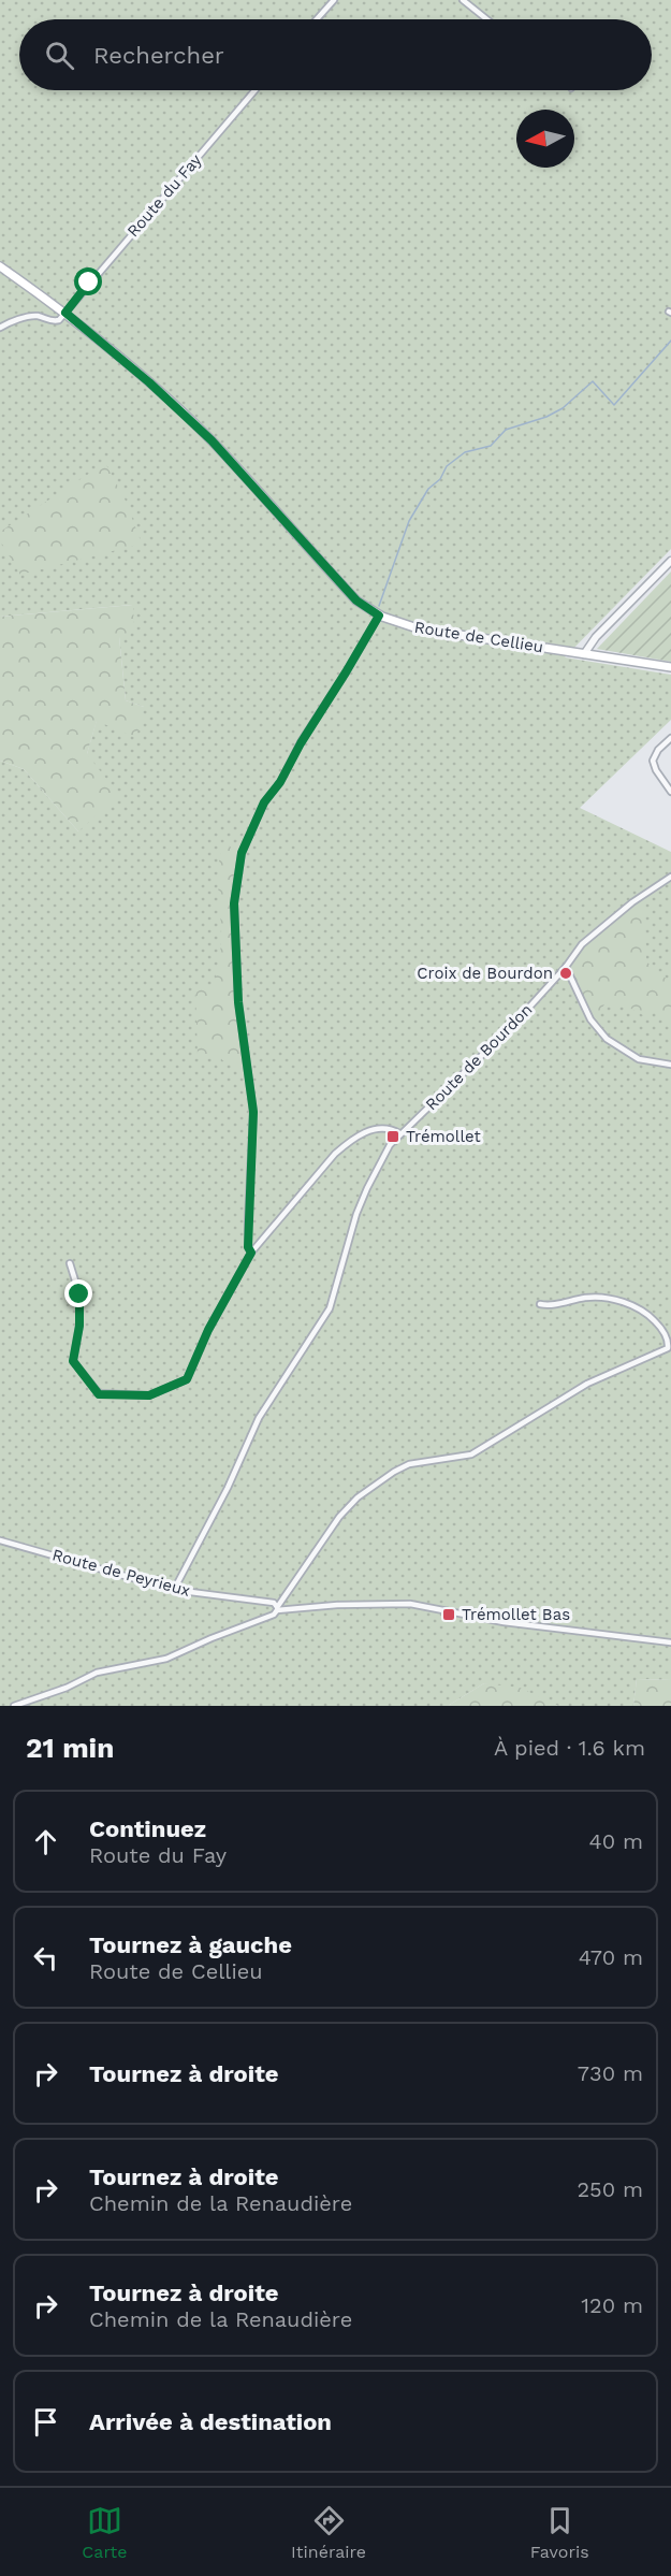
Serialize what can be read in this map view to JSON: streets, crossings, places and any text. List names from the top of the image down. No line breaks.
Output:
{"streets":{"main road":["Route de Cellieu"],"street":["Route du Fay","Route de Bourdon","Route de Peyrieux"]},"crossings":[["Route du Fay","Route de Cellieu"],["Route de Bourdon","Route de Peyrieux"]],"places":{"other":["Croix de Bourdon"],"transit":["Trémollet","Trémollet Bas"]},"north":"left","page":{"search":"Rechercher","heading":["21 min","À pied · 1.6 km"],"list":[["Continuez","Route du Fay","40 m"],["Tournez à gauche","Route de Cellieu","470 m"],["Tournez à droite","730 m"],["Tournez à droite","Chemin de la Renaudière","250 m"],["Tournez à droite","Chemin de la Renaudière","120 m"],"Arrivée à destination"],"nav":["Carte","Itinéraire","Favoris"]}}
